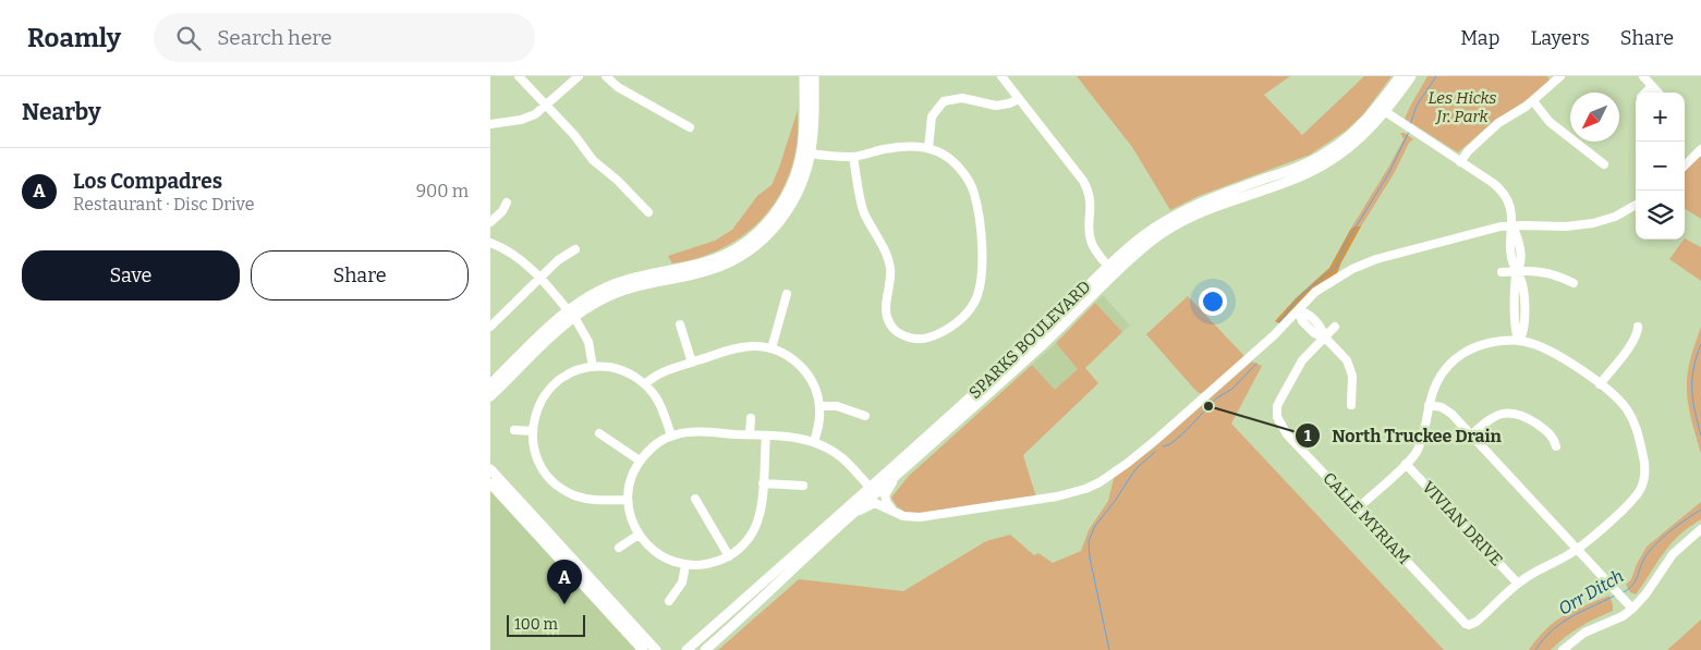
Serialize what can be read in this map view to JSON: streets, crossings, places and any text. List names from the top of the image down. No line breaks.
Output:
{"streets":{"main road":["SPARKS BOULEVARD"],"street":["CALLE MYRIAM","VIVIAN DRIVE"]},"crossings":[["CALLE MYRIAM","VIVIAN DRIVE"]],"water":["Orr Ditch"],"parks":["Les Hicks Jr. Park"],"places":["North Truckee Drain"],"scale_bar":"100 m","north":"bottom left","page":{"header":"Roamly","search":"Search here","nav":["Map","Layers","Share"],"heading":"Nearby","map_buttons":["+","−"],"list":[{"mark":"A","name":"Los Compadres","note":"Restaurant · Disc Drive","value":"900 m"}],"buttons":["Save","Share"],"pins":"A","scale":"100 m"}}
